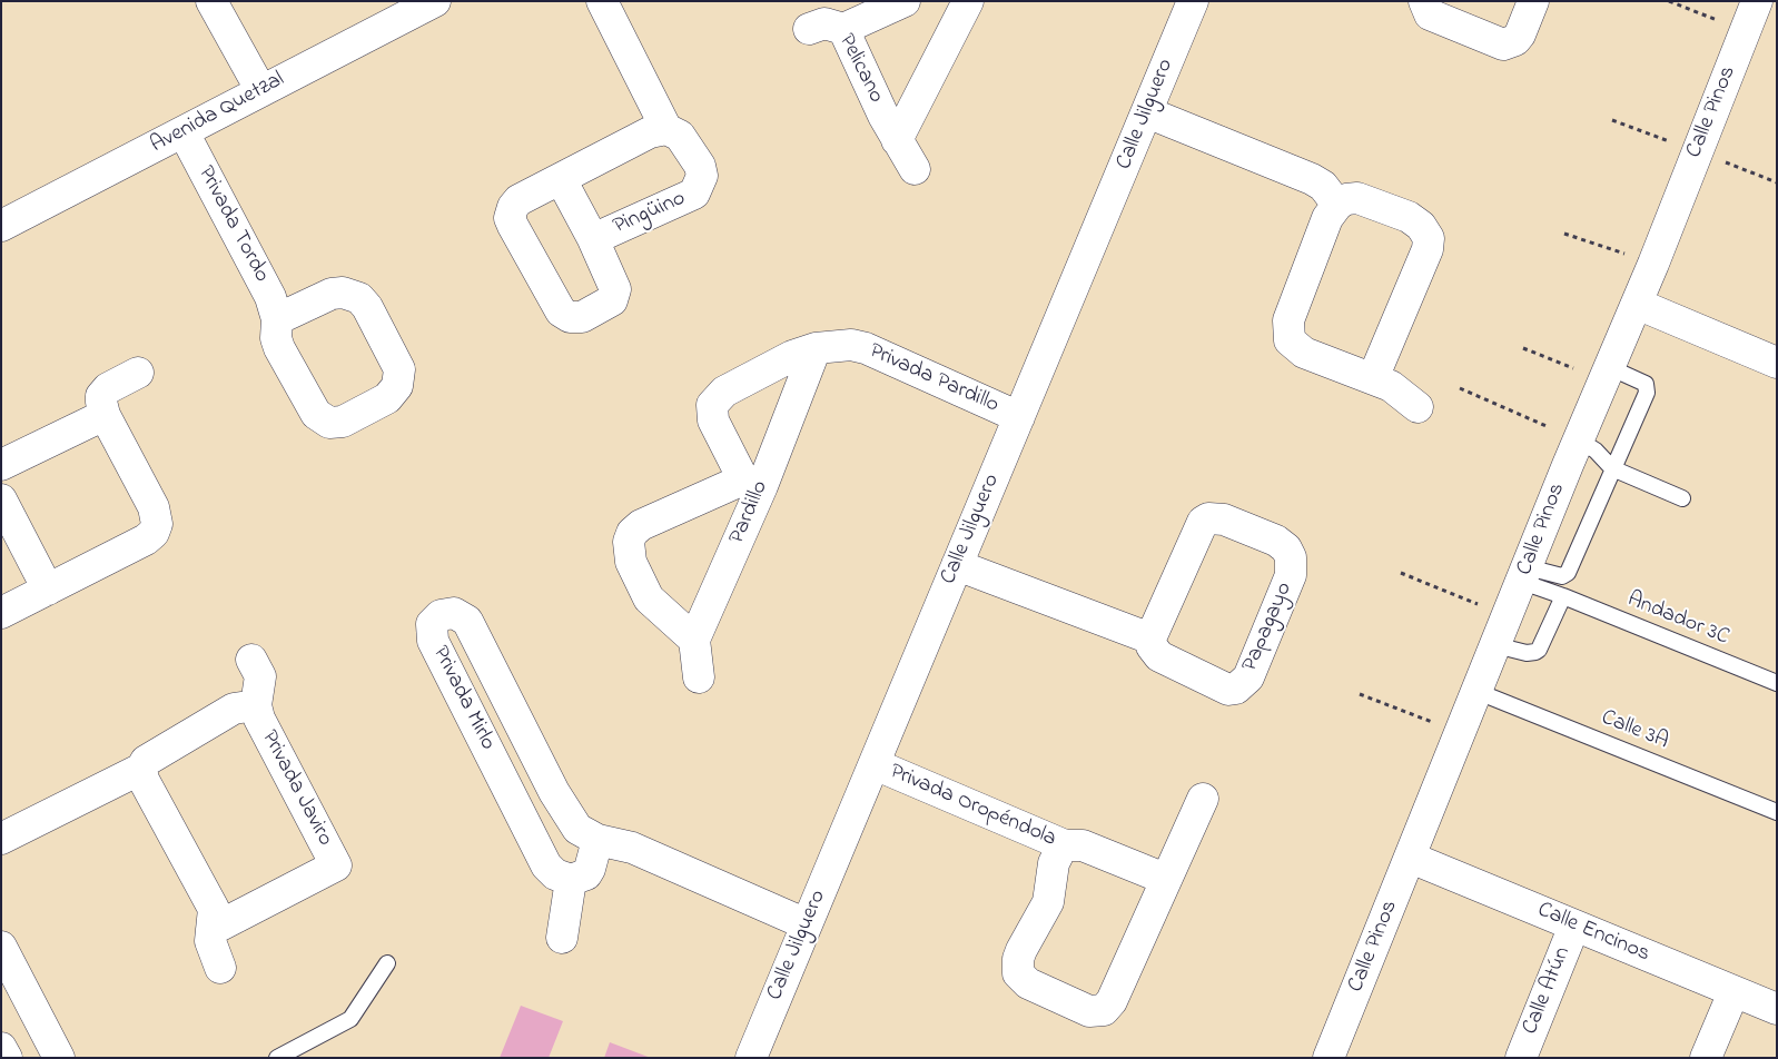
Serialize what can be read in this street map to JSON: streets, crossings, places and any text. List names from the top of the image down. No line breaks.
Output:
{"streets":{"street":["Pelicano","Calle Pinos","Avenida Quetzal","Calle Jilguero","Pingüino","Privada Tordo","Privada Pardillo","Pardillo","Papagayo","Privada Mirlo","Privada Javiro","Privada Oropéndola","Calle Encinos","Calle Atún"],"lane":["Andador 3C","Calle 3A"]},"crossings":[["Calle Pinos","Andador 3C"],["Calle Pinos","Calle 3A"],["Calle Pinos","Calle Encinos"],["Avenida Quetzal","Privada Tordo"],["Calle Jilguero","Privada Pardillo"],["Calle Jilguero","Privada Mirlo"],["Calle Jilguero","Privada Oropéndola"],["Privada Pardillo","Pardillo"],["Calle Encinos","Calle Atún"]]}
